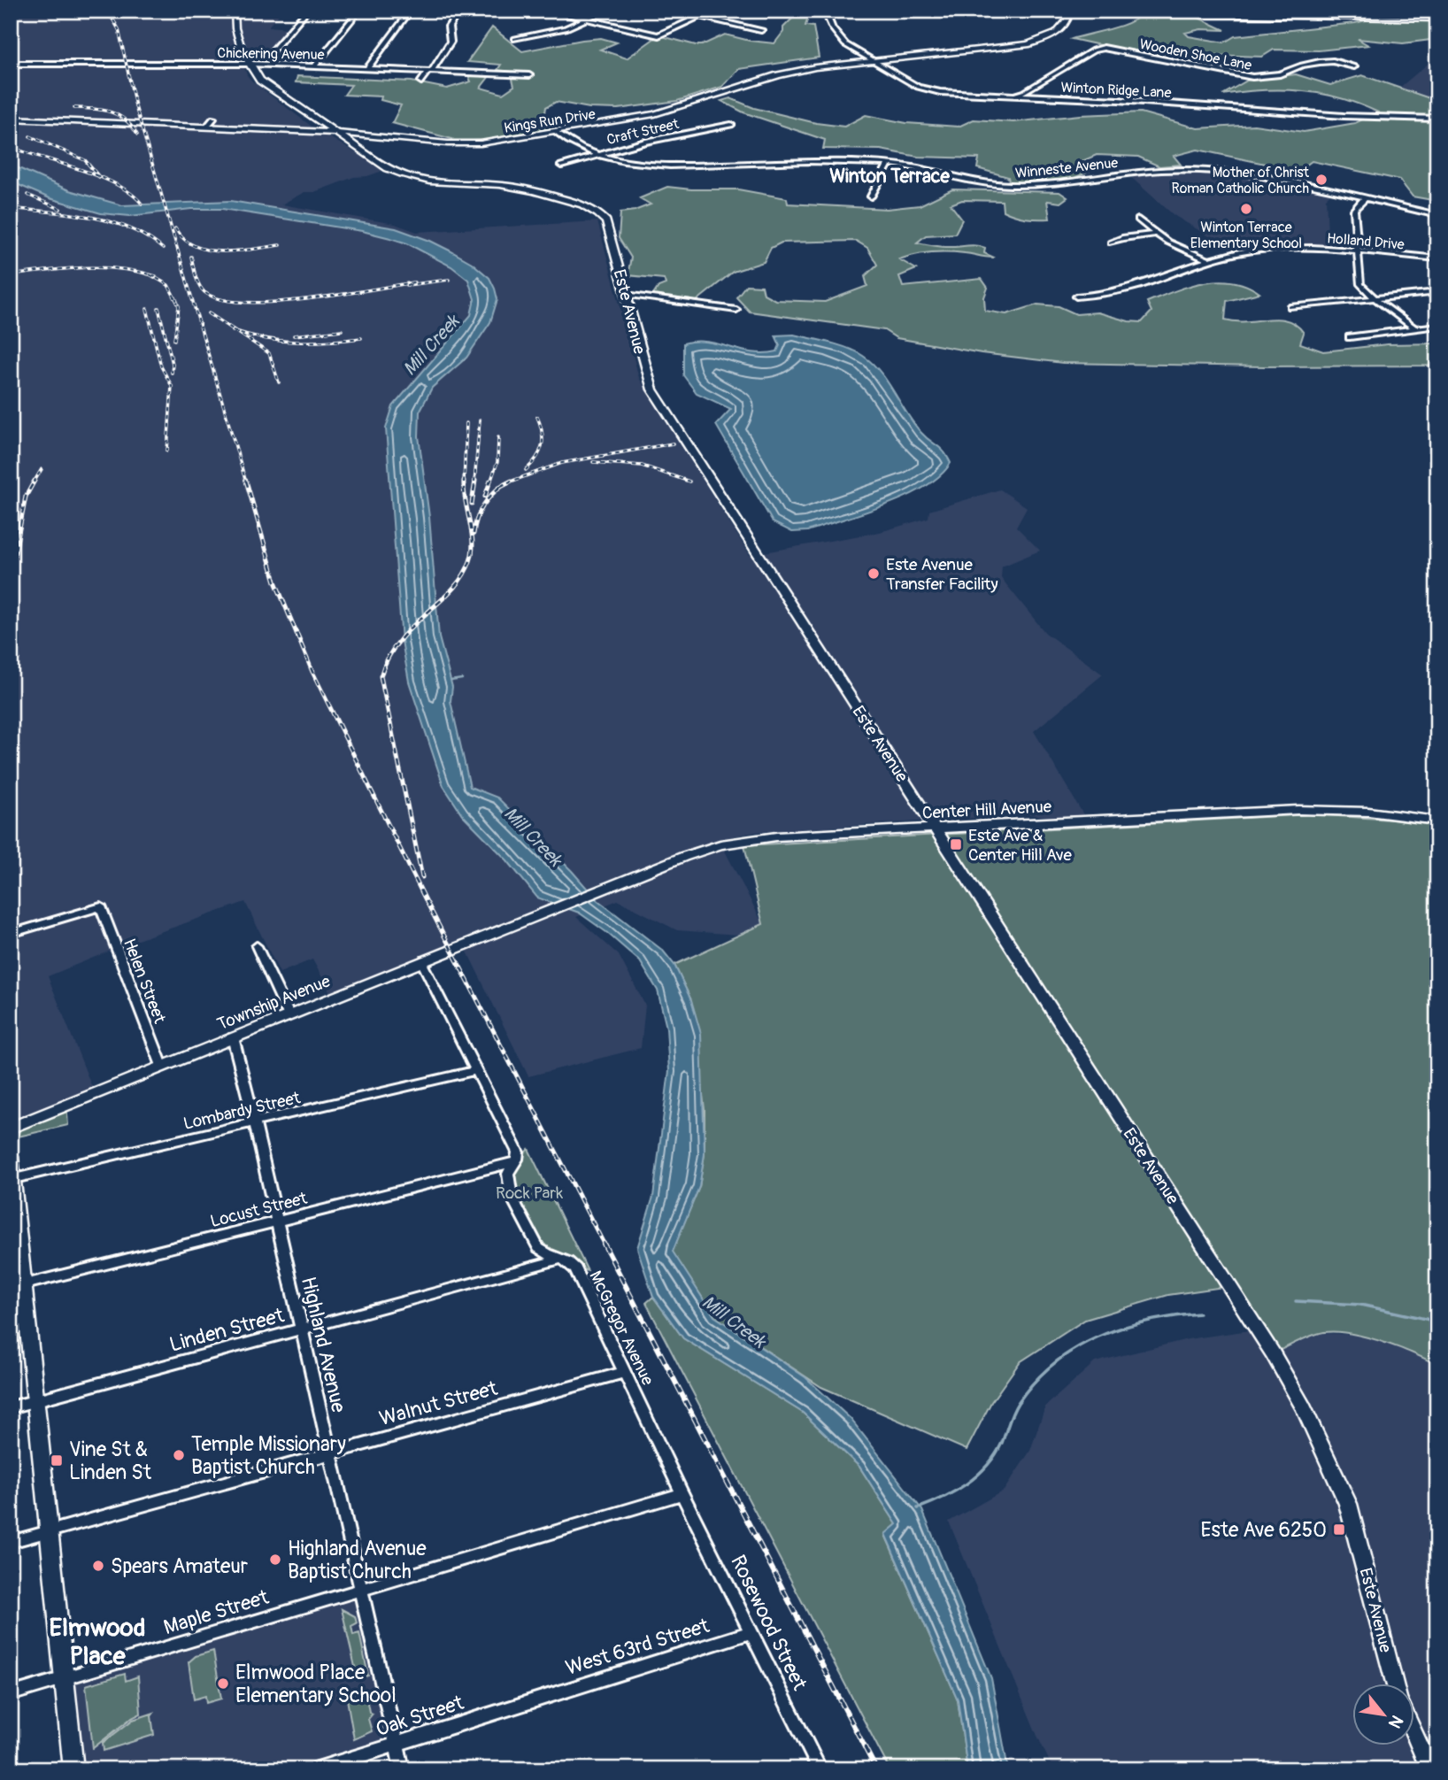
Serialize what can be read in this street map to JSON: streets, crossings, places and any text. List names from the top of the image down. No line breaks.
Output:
{"streets":{"street":["Chickering Avenue","Wooden Shoe Lane","Winton Ridge Lane","Kings Run Drive","Craft Street","Winneste Avenue","Holland Drive","Este Avenue","Center Hill Avenue","Helen Street","Township Avenue","Lombardy Street","Locust Street","McGregor Avenue","Linden Street","Highland Avenue","Walnut Street","Maple Street","Rosewood Street","West 63rd Street","Oak Street"]},"crossings":[["Chickering Avenue","Este Avenue"],["Wooden Shoe Lane","Winton Ridge Lane"],["Winton Ridge Lane","Kings Run Drive"],["Kings Run Drive","Winneste Avenue"],["Kings Run Drive","Este Avenue"],["Craft Street","Winneste Avenue"],["Este Avenue","Center Hill Avenue"],["Center Hill Avenue","Township Avenue"],["Helen Street","Township Avenue"],["Township Avenue","McGregor Avenue"],["Township Avenue","Highland Avenue"],["Lombardy Street","McGregor Avenue"],["Lombardy Street","Highland Avenue"],["Locust Street","McGregor Avenue"],["Locust Street","Highland Avenue"],["McGregor Avenue","Linden Street"],["McGregor Avenue","Walnut Street"],["McGregor Avenue","Maple Street"],["McGregor Avenue","Rosewood Street"],["Linden Street","Highland Avenue"],["Highland Avenue","Walnut Street"],["Highland Avenue","Maple Street"],["Highland Avenue","Oak Street"],["Maple Street","Rosewood Street"],["Rosewood Street","West 63rd Street"],["West 63rd Street","Oak Street"]],"districts":["Winton Terrace","Elmwood Place"],"water":["Mill Creek"],"parks":["Rock Park"],"places":{"other":["Mother of Christ Roman Catholic Church","Winton Terrace Elementary School","Este Avenue Transfer Facility","Temple Missionary Baptist Church","Highland Avenue Baptist Church","Spears Amateur","Elmwood Place Elementary School"],"transit":["Este Ave & Center Hill Ave","Vine St & Linden St","Este Ave 6250"]},"north":"bottom right"}
